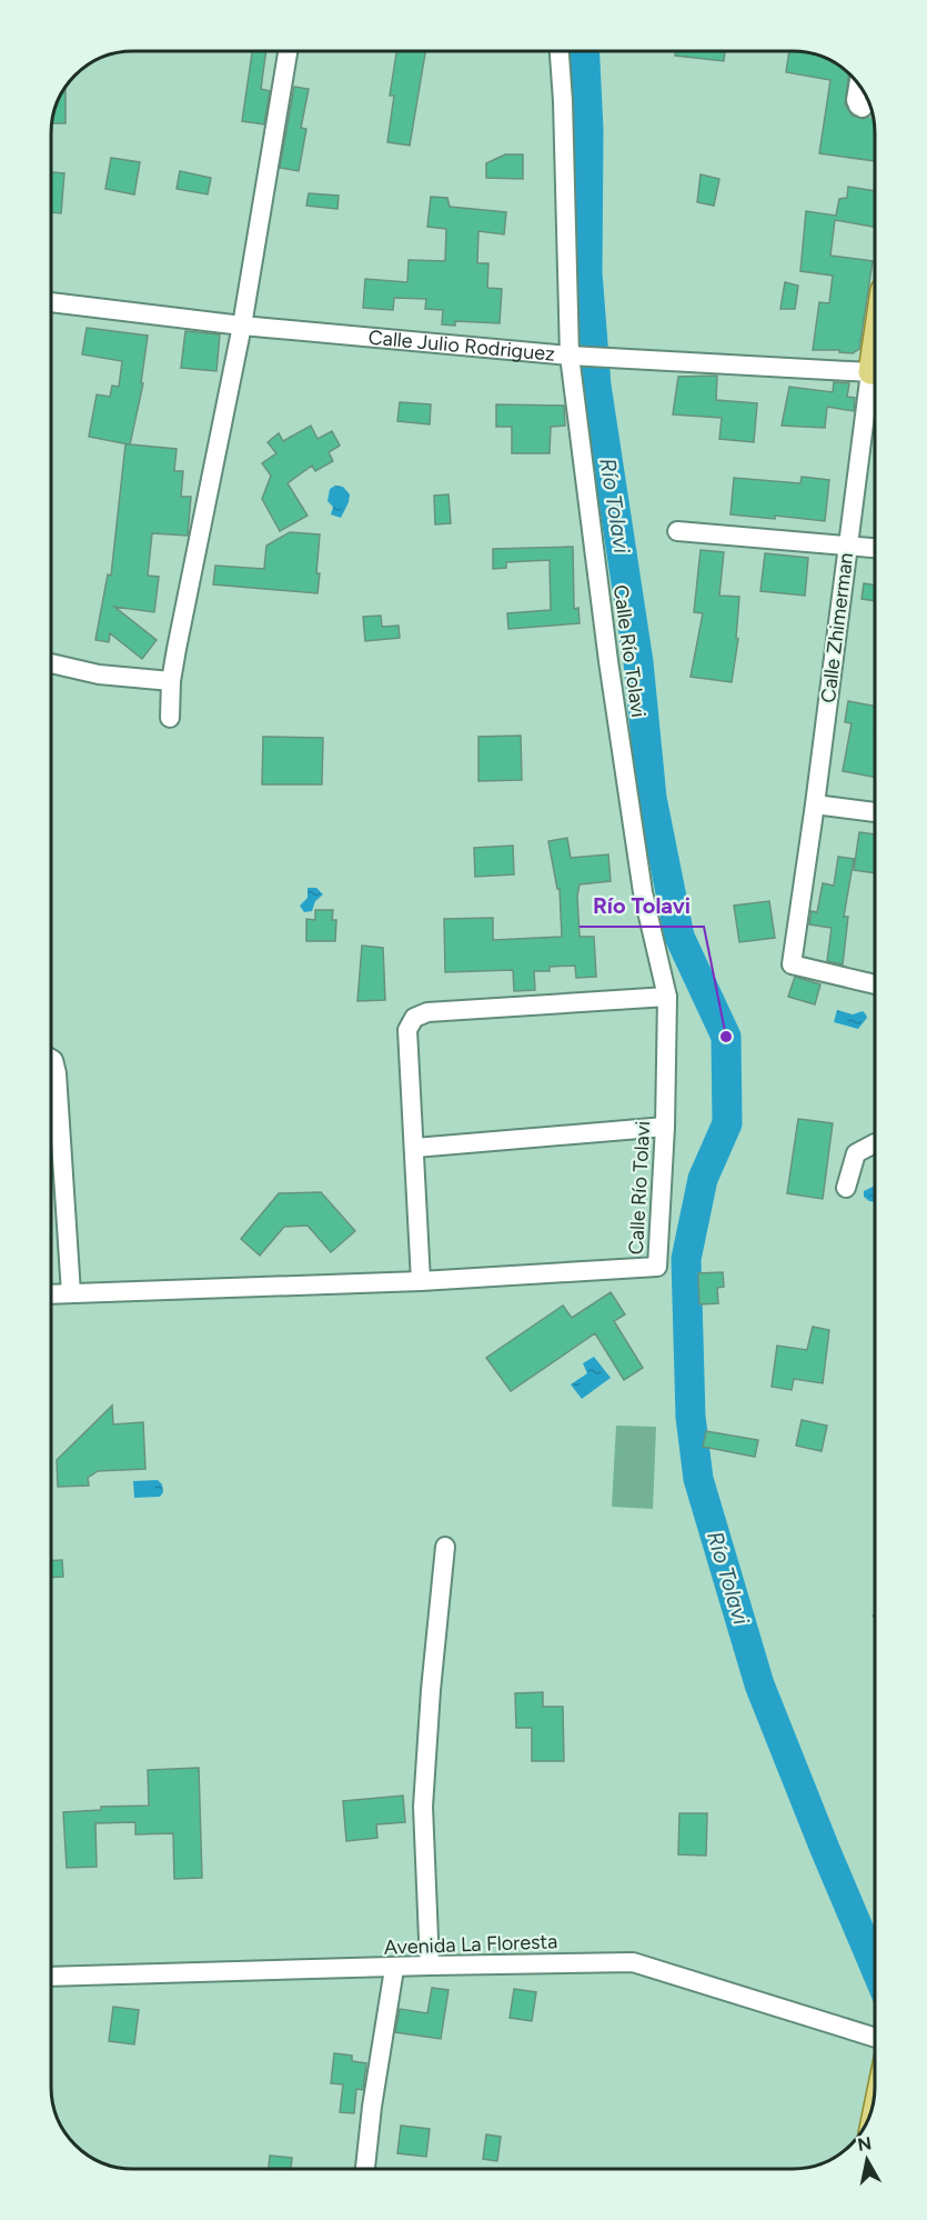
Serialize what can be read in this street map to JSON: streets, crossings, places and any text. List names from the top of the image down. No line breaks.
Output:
{"streets":{"street":["Calle Julio Rodriguez","Calle Zhimerman","Calle Río Tolavi","Avenida La Floresta"]},"crossings":[["Calle Julio Rodriguez","Calle Río Tolavi"]],"water":["Río Tolavi"],"places":["Río Tolavi"],"north":"top"}
